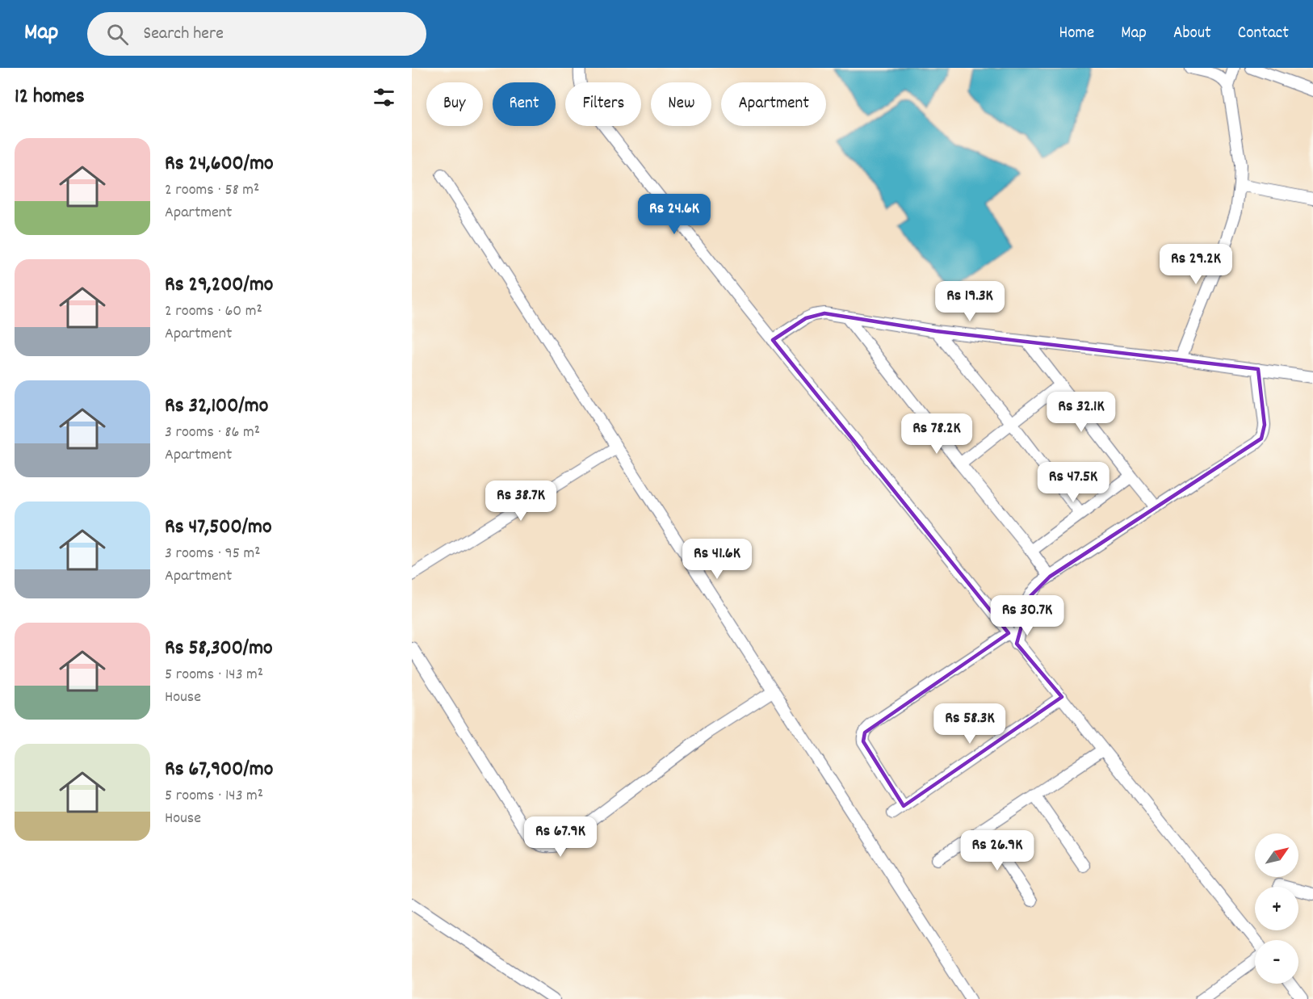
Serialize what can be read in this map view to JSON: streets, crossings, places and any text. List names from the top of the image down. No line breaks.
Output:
{"north":"top right","page":{"header":"Map","search":"Search here","nav":["Home","Map","About","Contact"],"heading":"12 homes","chip":["Buy","Rent","Filters","New","Apartment"],"list":[{"name":"Rs 24,600/mo","note":"2 rooms · 58 m² · Apartment"},{"name":"Rs 29,200/mo","note":"2 rooms · 60 m² · Apartment"},{"name":"Rs 32,100/mo","note":"3 rooms · 86 m² · Apartment"},{"name":"Rs 47,500/mo","note":"3 rooms · 95 m² · Apartment"},{"name":"Rs 58,300/mo","note":"5 rooms · 143 m² · House"},{"name":"Rs 67,900/mo","note":"5 rooms · 143 m² · House"}],"price":["Rs 24.6K","Rs 29.2K","Rs 19.3K","Rs 32.1K","Rs 78.2K","Rs 47.5K","Rs 38.7K","Rs 41.6K","Rs 30.7K","Rs 58.3K","Rs 67.9K","Rs 26.9K"],"map_buttons":["+","−"]}}
